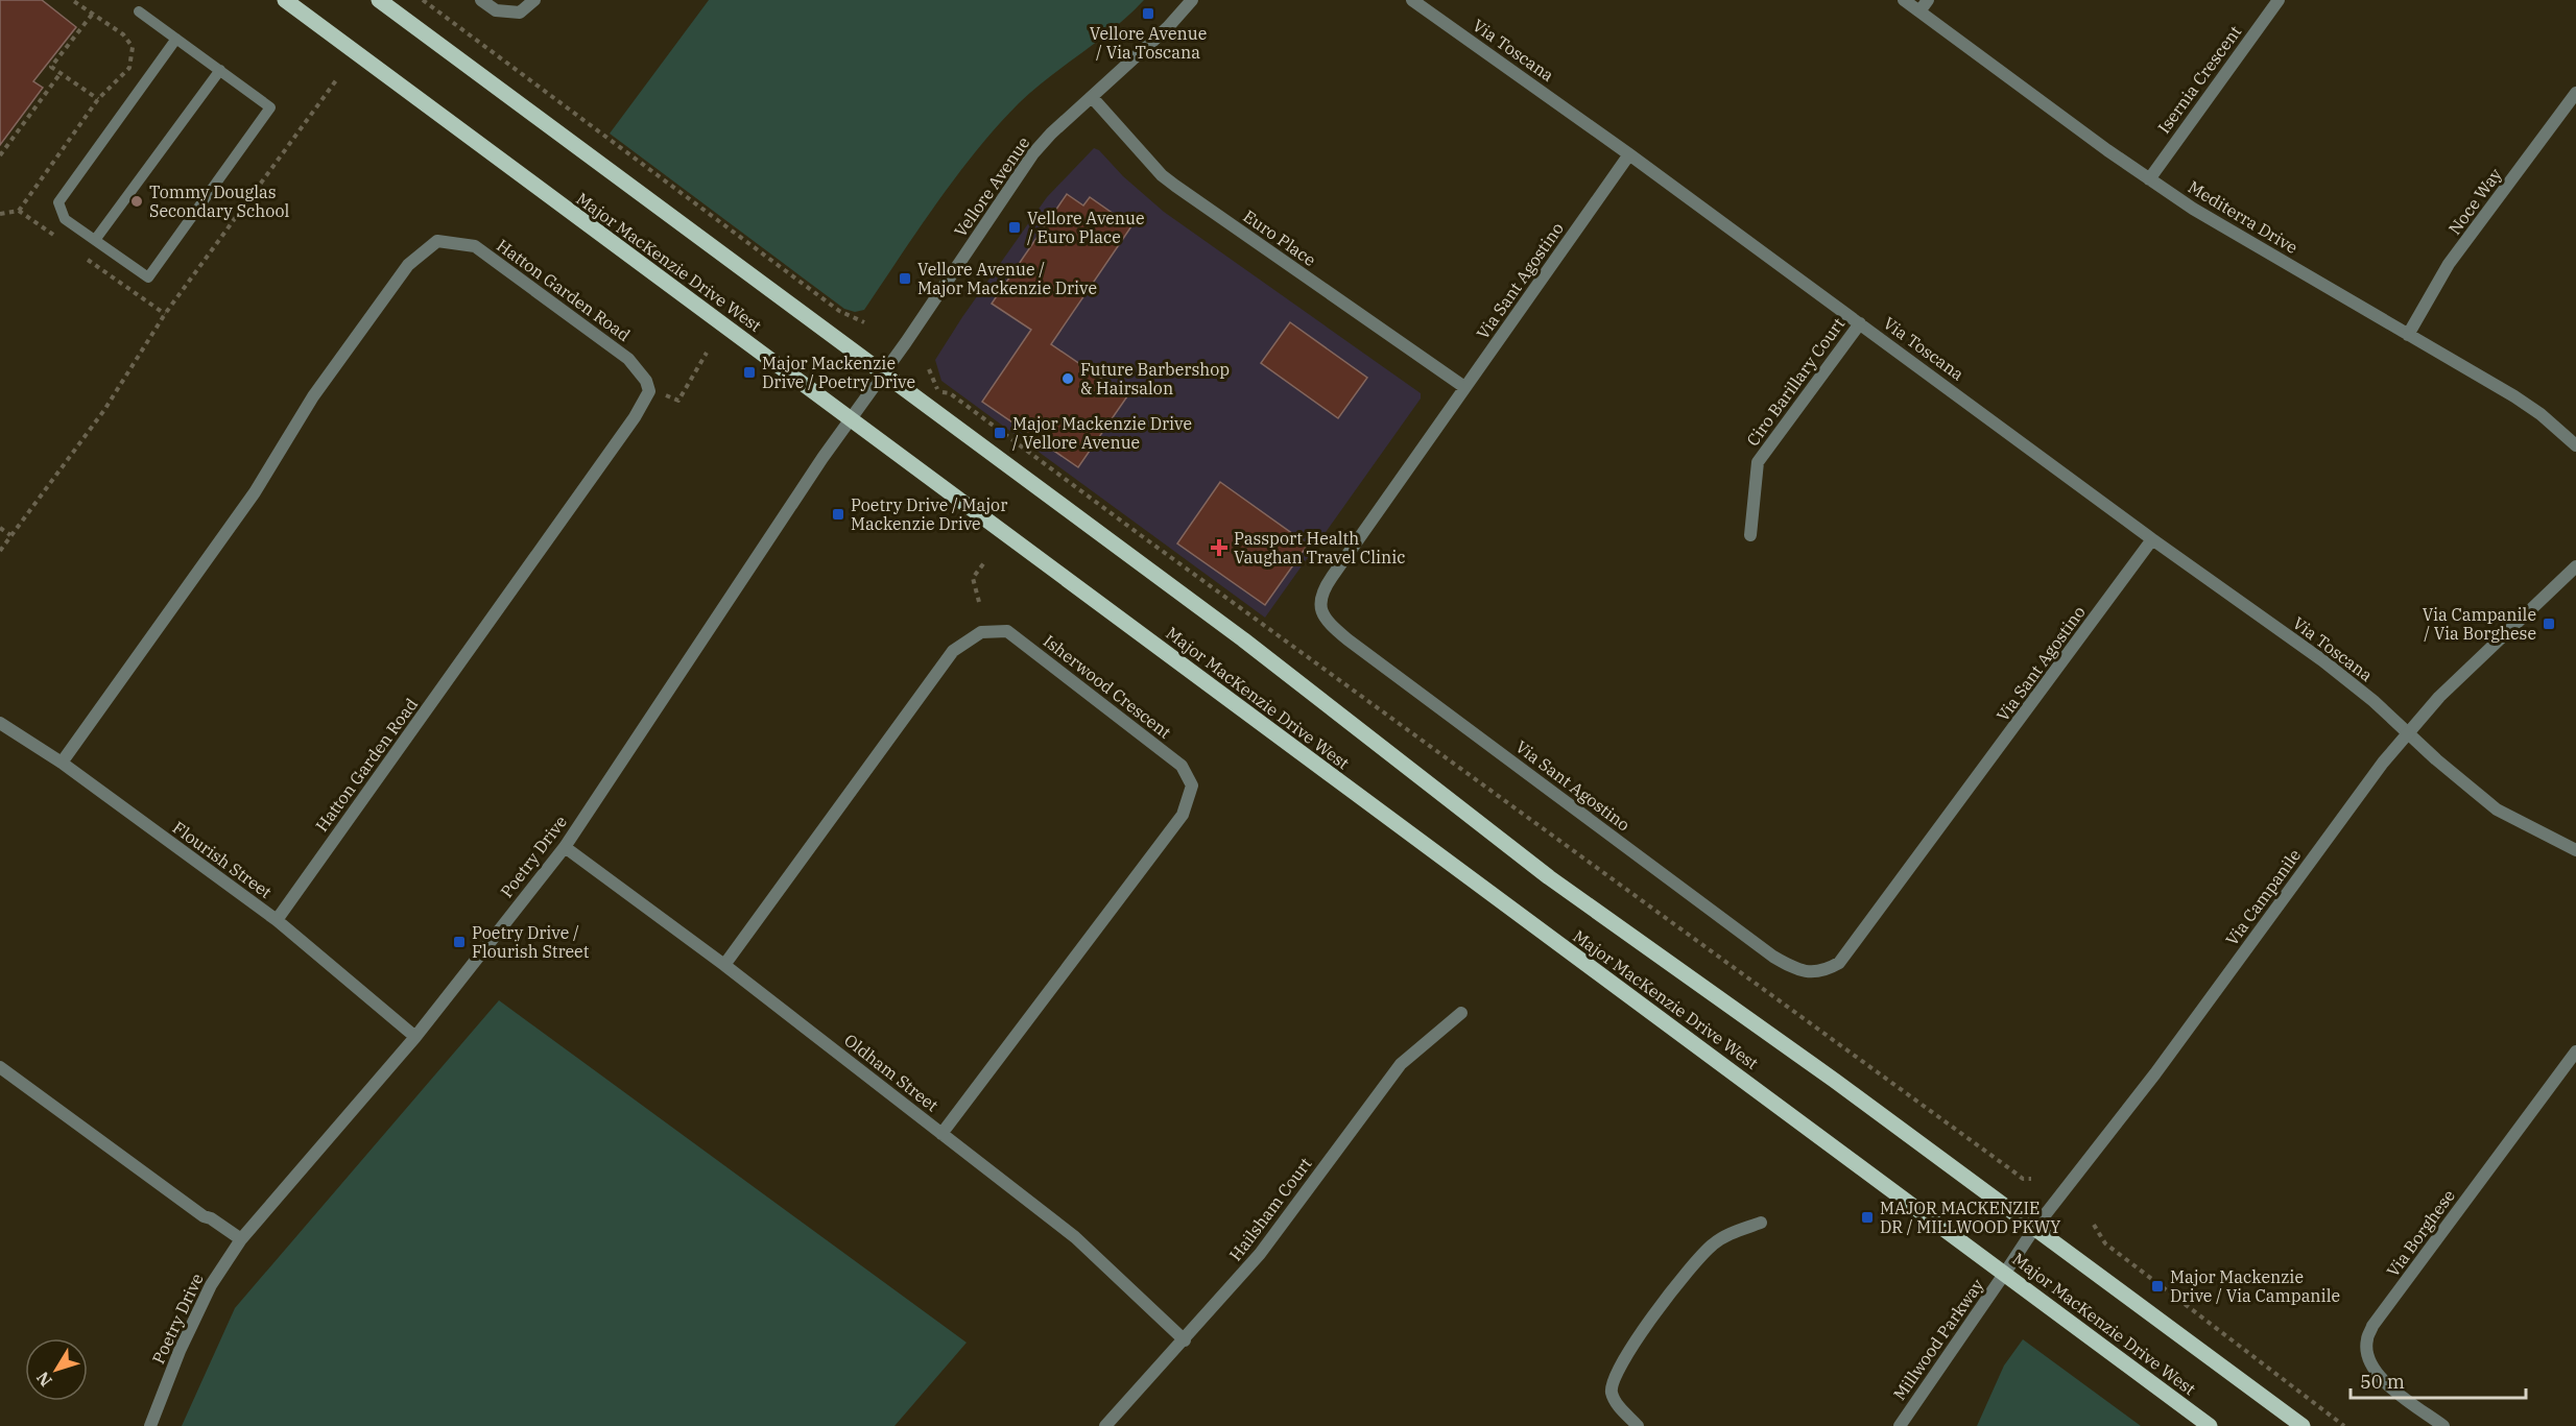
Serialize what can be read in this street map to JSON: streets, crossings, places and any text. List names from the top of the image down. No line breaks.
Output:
{"streets":{"main road":["Major MacKenzie Drive West"],"street":["Via Toscana","Isernia Crescent","Vellore Avenue","Noce Way","Mediterra Drive","Euro Place","Via Sant Agostino","Hatton Garden Road","Ciro Barillary Court","Isherwood Crescent","Poetry Drive","Flourish Street","Via Campanile","Oldham Street","Hailsham Court","Via Borghese","Millwood Parkway"]},"crossings":[["Via Toscana","Via Sant Agostino"],["Via Toscana","Ciro Barillary Court"],["Via Toscana","Via Campanile"],["Isernia Crescent","Mediterra Drive"],["Vellore Avenue","Euro Place"],["Vellore Avenue","Major MacKenzie Drive West"],["Vellore Avenue","Poetry Drive"],["Noce Way","Mediterra Drive"],["Euro Place","Via Sant Agostino"],["Major MacKenzie Drive West","Poetry Drive"],["Major MacKenzie Drive West","Via Campanile"],["Major MacKenzie Drive West","Millwood Parkway"],["Hatton Garden Road","Flourish Street"],["Isherwood Crescent","Oldham Street"],["Poetry Drive","Flourish Street"],["Poetry Drive","Oldham Street"],["Via Campanile","Millwood Parkway"],["Oldham Street","Hailsham Court"]],"places":{"transit":["Vellore Avenue / Via Toscana","Vellore Avenue / Euro Place","Vellore Avenue / Major Mackenzie Drive","Major Mackenzie Drive / Poetry Drive","Major Mackenzie Drive / Vellore Avenue","Poetry Drive / Major Mackenzie Drive","Via Campanile / Via Borghese","Poetry Drive / Flourish Street","MAJOR MACKENZIE DR / MILLWOOD PKWY","Major Mackenzie Drive / Via Campanile"],"other":["Tommy Douglas Secondary School","Future Barbershop & Hairsalon"],"health":["Passport Health Vaughan Travel Clinic"]},"scale_bar":"50 m","north":"bottom left"}
